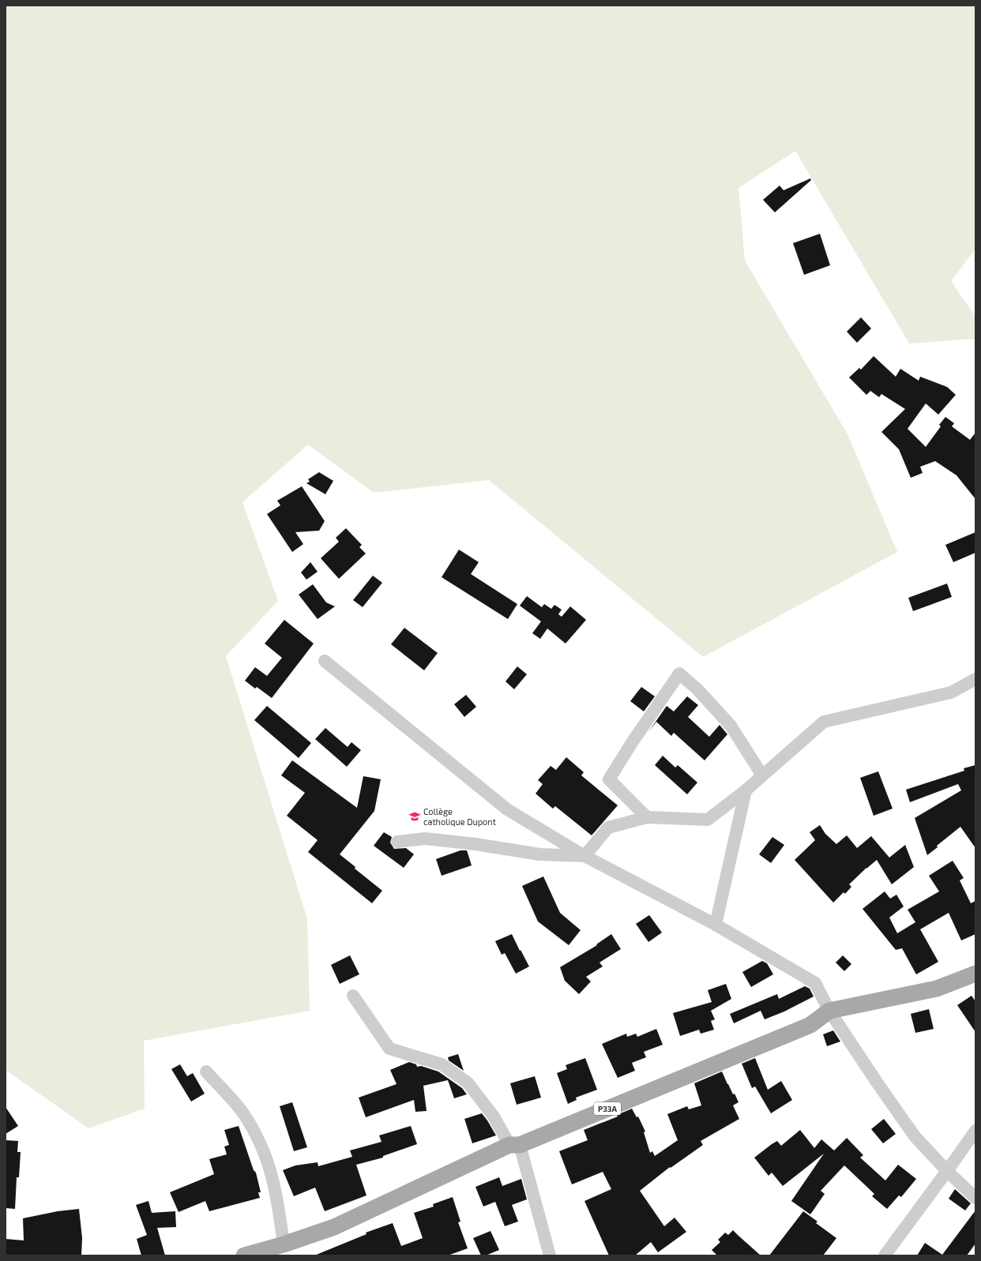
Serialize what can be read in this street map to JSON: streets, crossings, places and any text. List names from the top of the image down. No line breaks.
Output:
{"streets":{"main road":["P33A"]},"places":{"school or university":["Collège catholique Dupont"]}}
